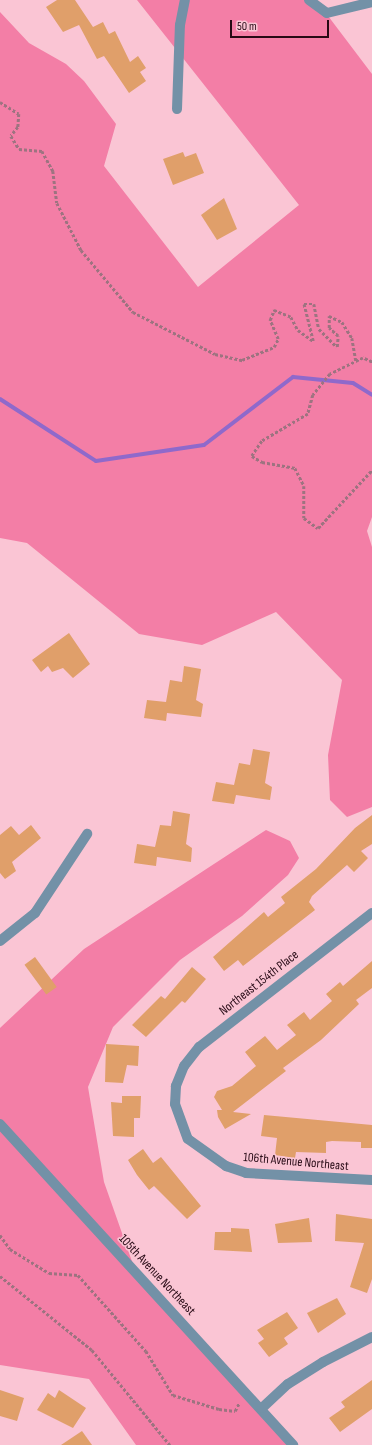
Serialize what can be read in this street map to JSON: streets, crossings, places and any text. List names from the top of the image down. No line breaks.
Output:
{"streets":{"street":["Northeast 154th Place","106th Avenue Northeast","105th Avenue Northeast"]},"crossings":[["Northeast 154th Place","106th Avenue Northeast"]],"scale_bar":"50 m"}
